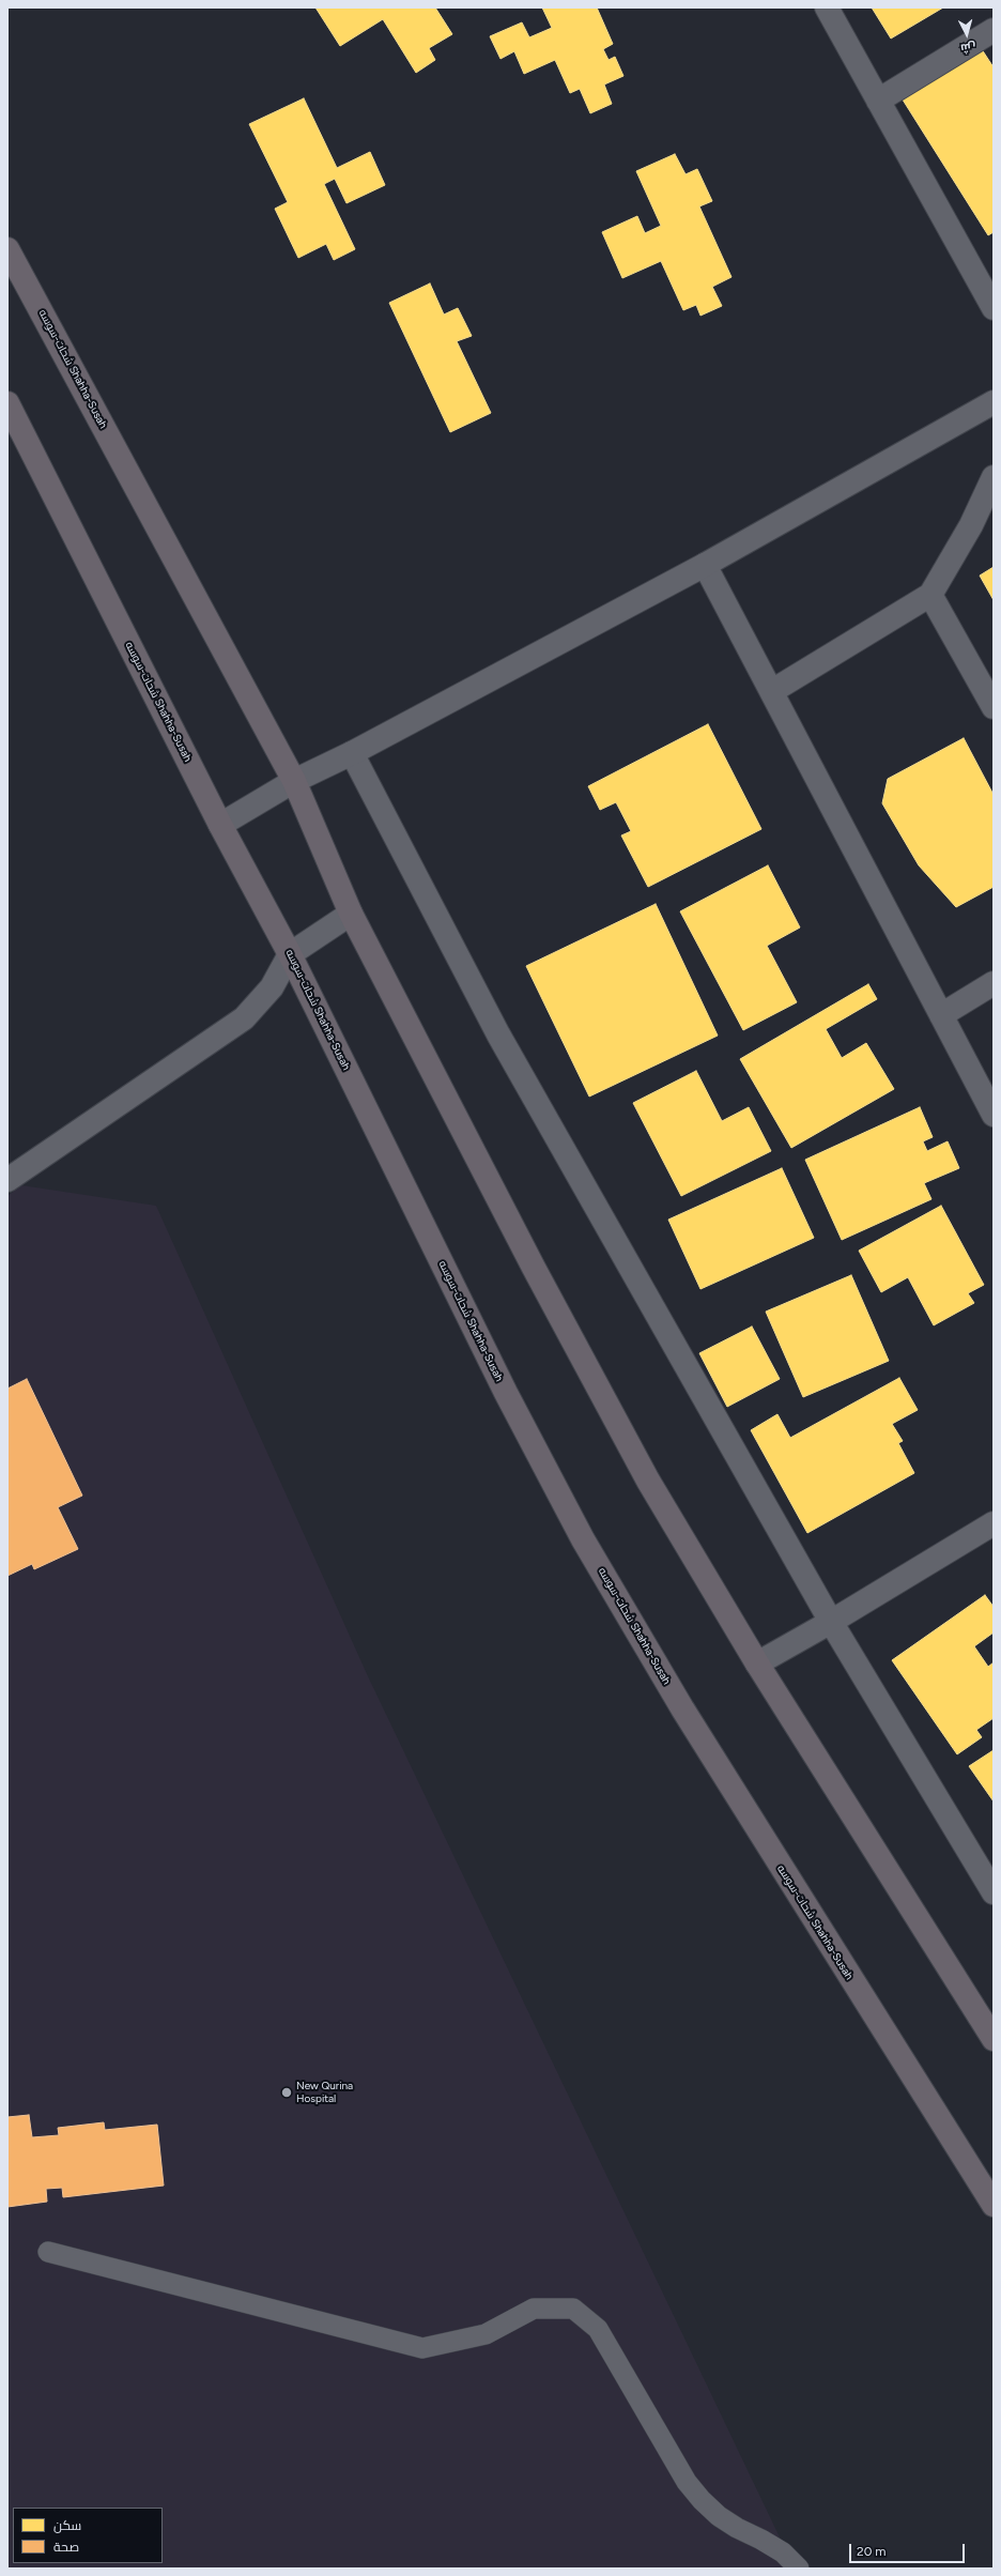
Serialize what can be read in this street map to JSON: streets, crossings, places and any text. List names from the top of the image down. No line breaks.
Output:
{"streets":{"main road":["شحات-سوسه Shahha-Susah"]},"places":["New Qurina Hospital"],"legend":["سكن","صحة"],"scale_bar":"20 m","north":"bottom"}
